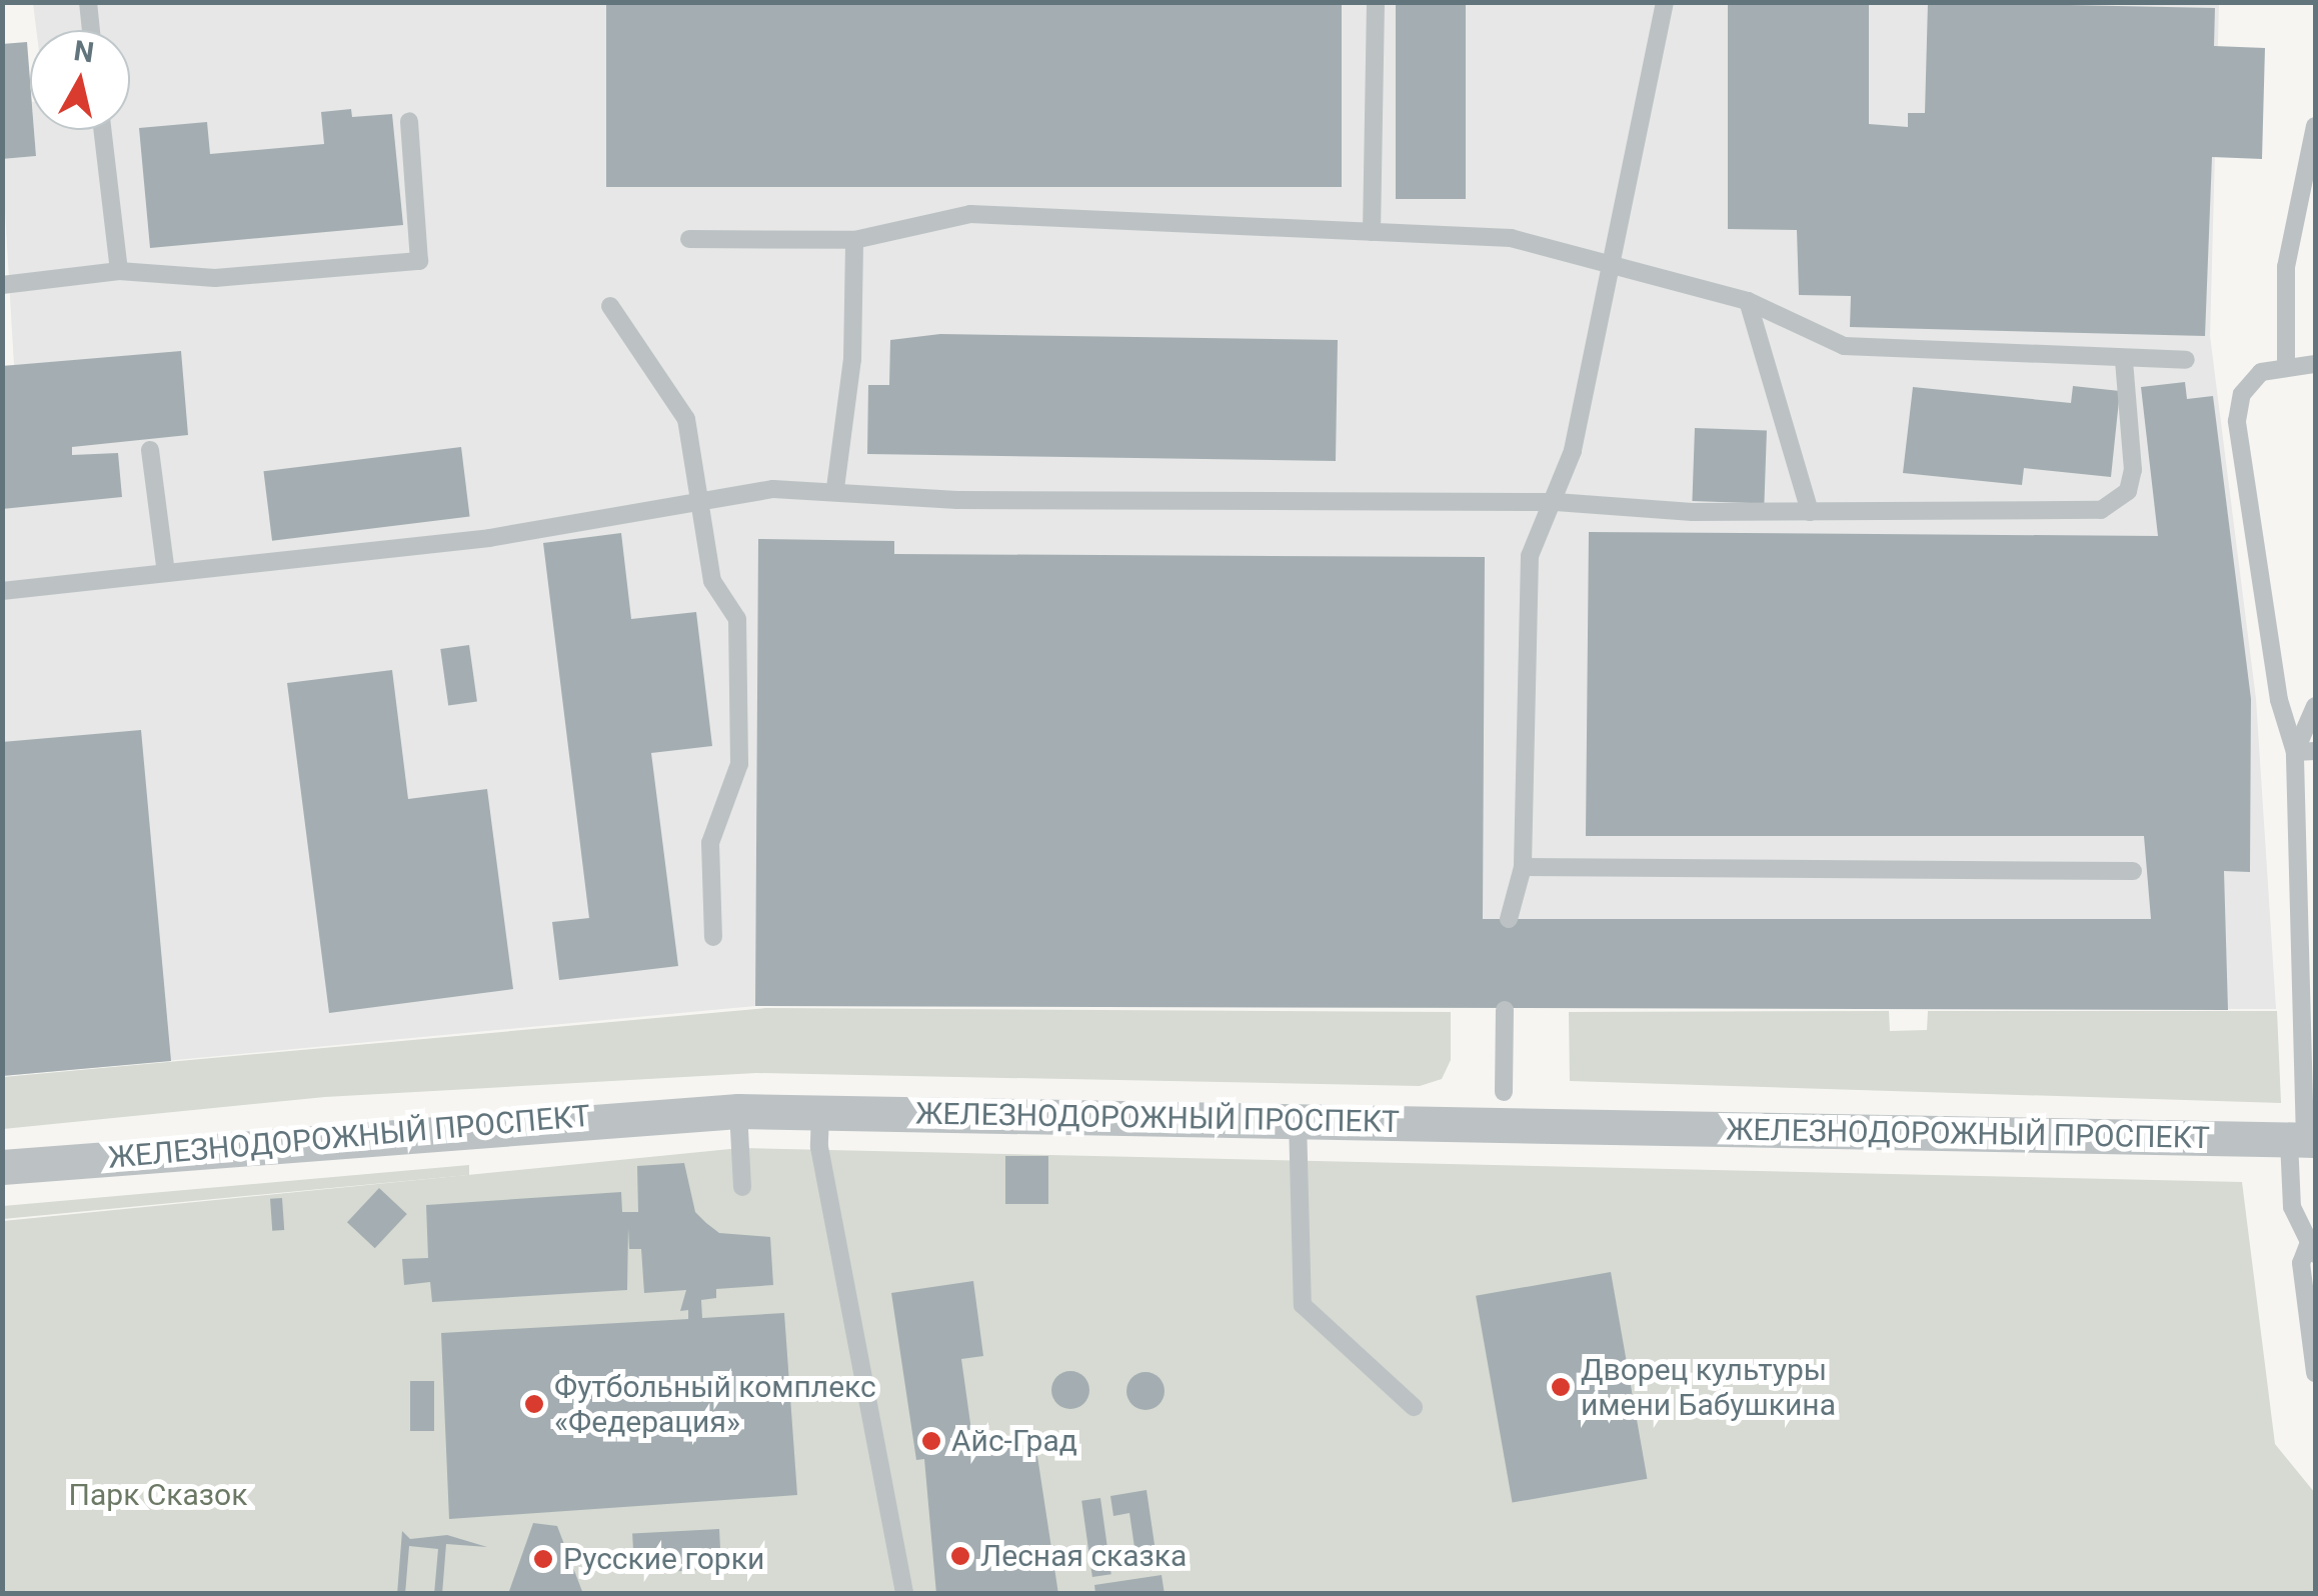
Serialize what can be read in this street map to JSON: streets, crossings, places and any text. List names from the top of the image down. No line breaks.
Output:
{"streets":{"street":["ЖЕЛЕЗНОДОРОЖНЫЙ ПРОСПЕКТ"]},"parks":["Парк Сказок"],"places":["Дворец культуры имени Бабушкина","Футбольный комплекс «Федерация»","Айс-Град","Лесная сказка","Русские горки"],"north":"top"}
